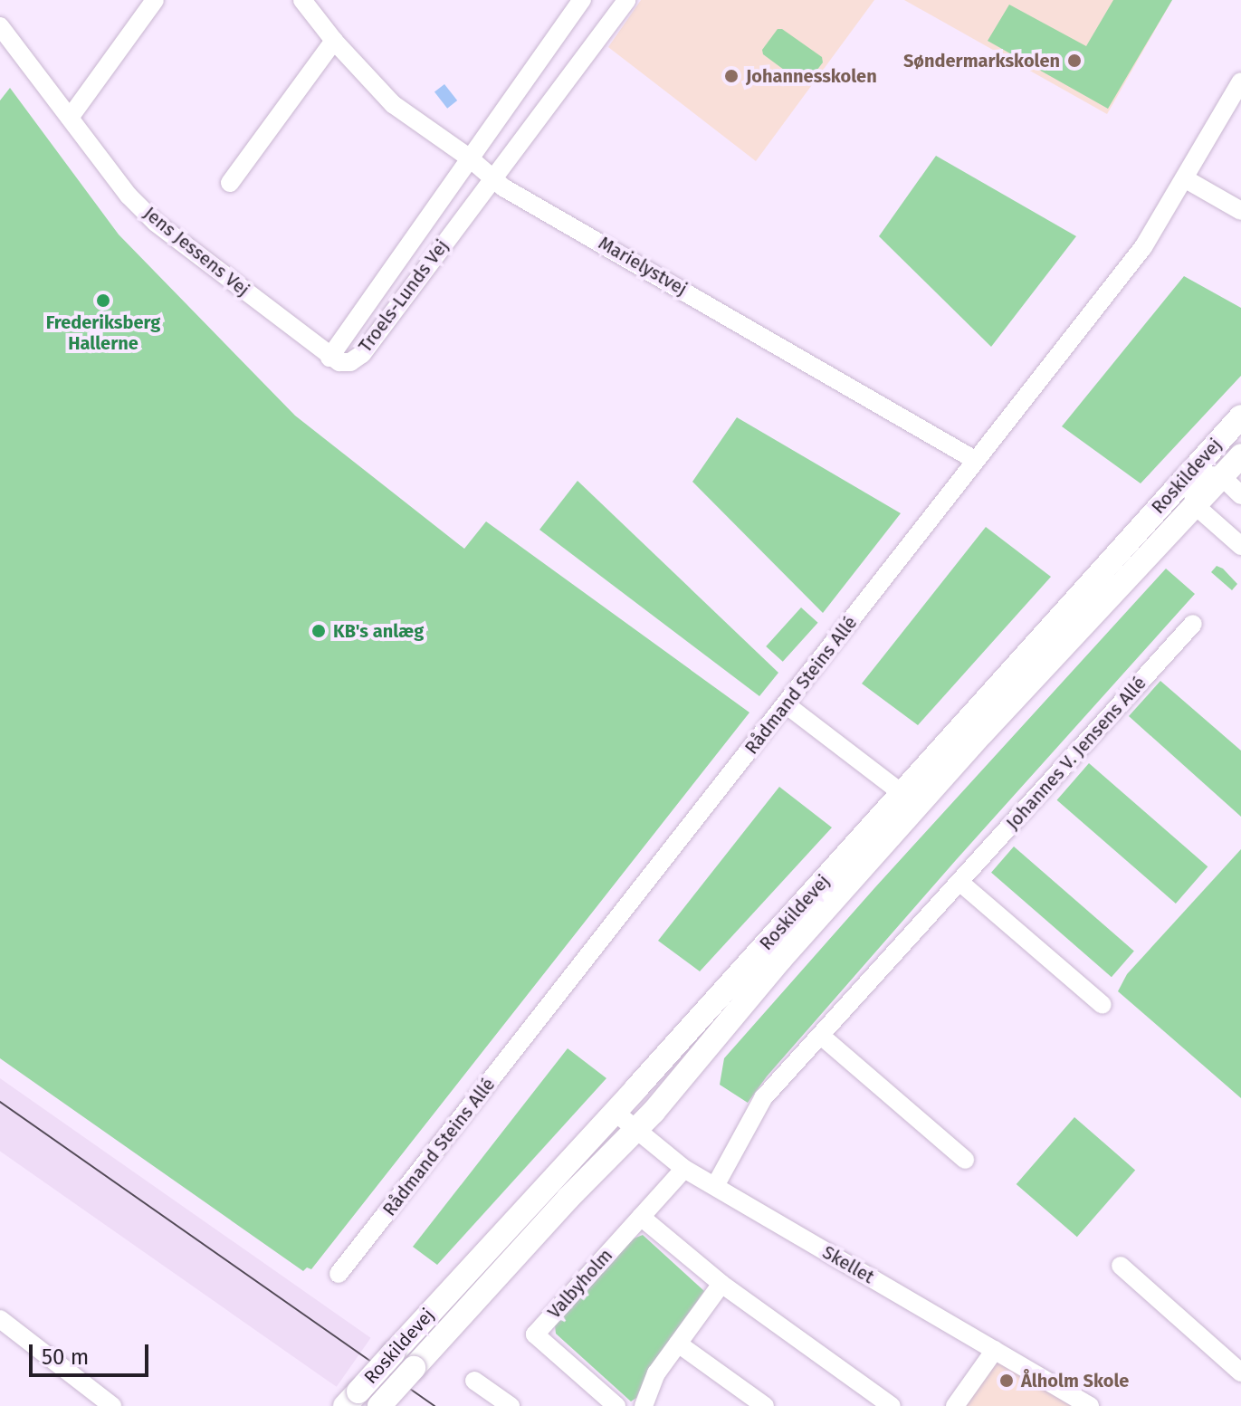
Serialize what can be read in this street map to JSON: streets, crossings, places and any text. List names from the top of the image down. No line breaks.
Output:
{"streets":{"street":["Jens Jessens Vej","Marielystvej","Troels-Lunds Vej","Roskildevej","Rådmand Steins Allé","Johannes V. Jensens Allé","Skellet","Valbyholm"]},"crossings":[["Jens Jessens Vej","Troels-Lunds Vej"],["Marielystvej","Troels-Lunds Vej"],["Marielystvej","Rådmand Steins Allé"],["Roskildevej","Skellet"],["Johannes V. Jensens Allé","Skellet"],["Skellet","Valbyholm"]],"places":["Søndermarkskolen","Johannesskolen","Frederiksberg Hallerne","KB's anlæg","Ålholm Skole"],"scale_bar":"50 m"}
